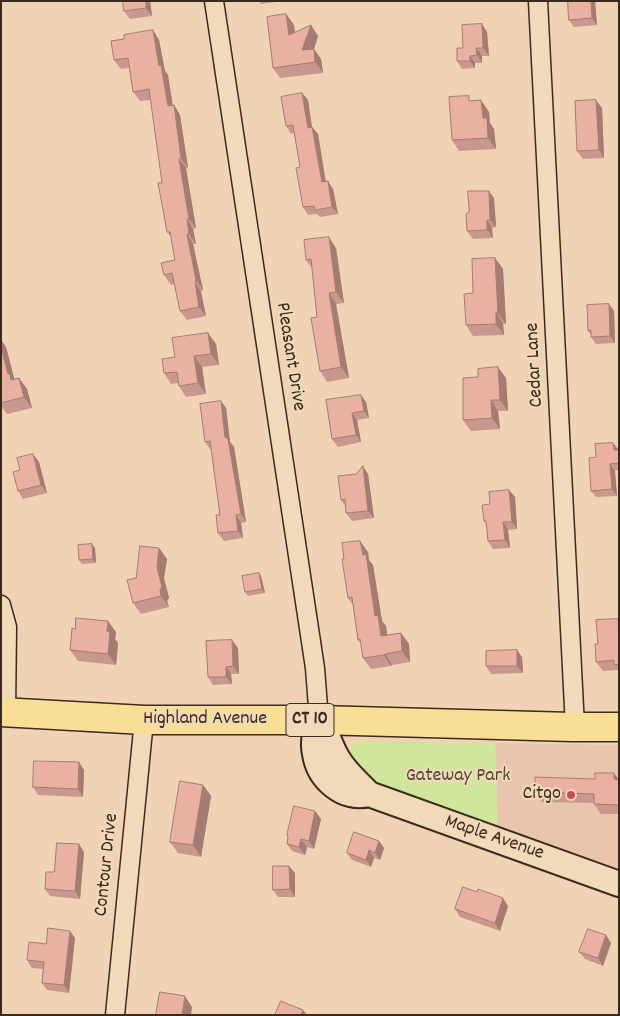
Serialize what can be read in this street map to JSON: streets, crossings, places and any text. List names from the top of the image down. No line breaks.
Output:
{"streets":{"highway":["Highland Avenue","CT 10"],"street":["Pleasant Drive","Cedar Lane","Maple Avenue","Contour Drive"]},"crossings":[["Pleasant Drive","Highland Avenue"],["Pleasant Drive","Maple Avenue"],["Cedar Lane","Highland Avenue"],["Highland Avenue","Maple Avenue"],["Highland Avenue","Contour Drive"]],"parks":["Gateway Park"],"places":["Citgo"]}
